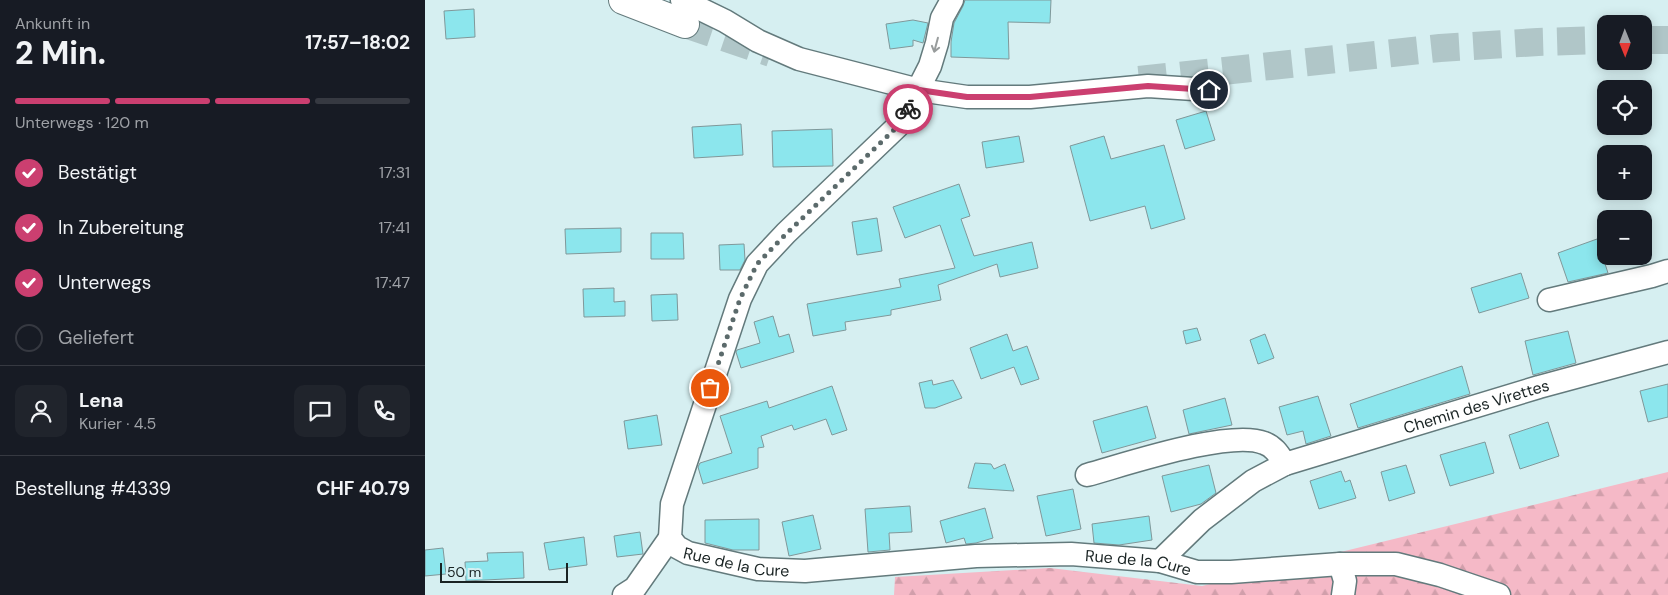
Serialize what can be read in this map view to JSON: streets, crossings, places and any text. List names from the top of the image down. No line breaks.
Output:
{"streets":{"street":["Chemin des Virettes","Rue de la Cure"]},"crossings":[["Chemin des Virettes","Rue de la Cure"]],"scale_bar":"50 m","north":"bottom","page":{"heading":["2 Min.","Ankunft in","17:57–18:02"],"panel":["Lena","Kurier · 4.5","Bestellung #4339","CHF 40.79"],"map_buttons":["+","−"],"bar":"Unterwegs · 120 m","list":[["Bestätigt","17:31"],["In Zubereitung","17:41"],["Unterwegs","17:47"],"Geliefert"],"scale":"50 m"}}
